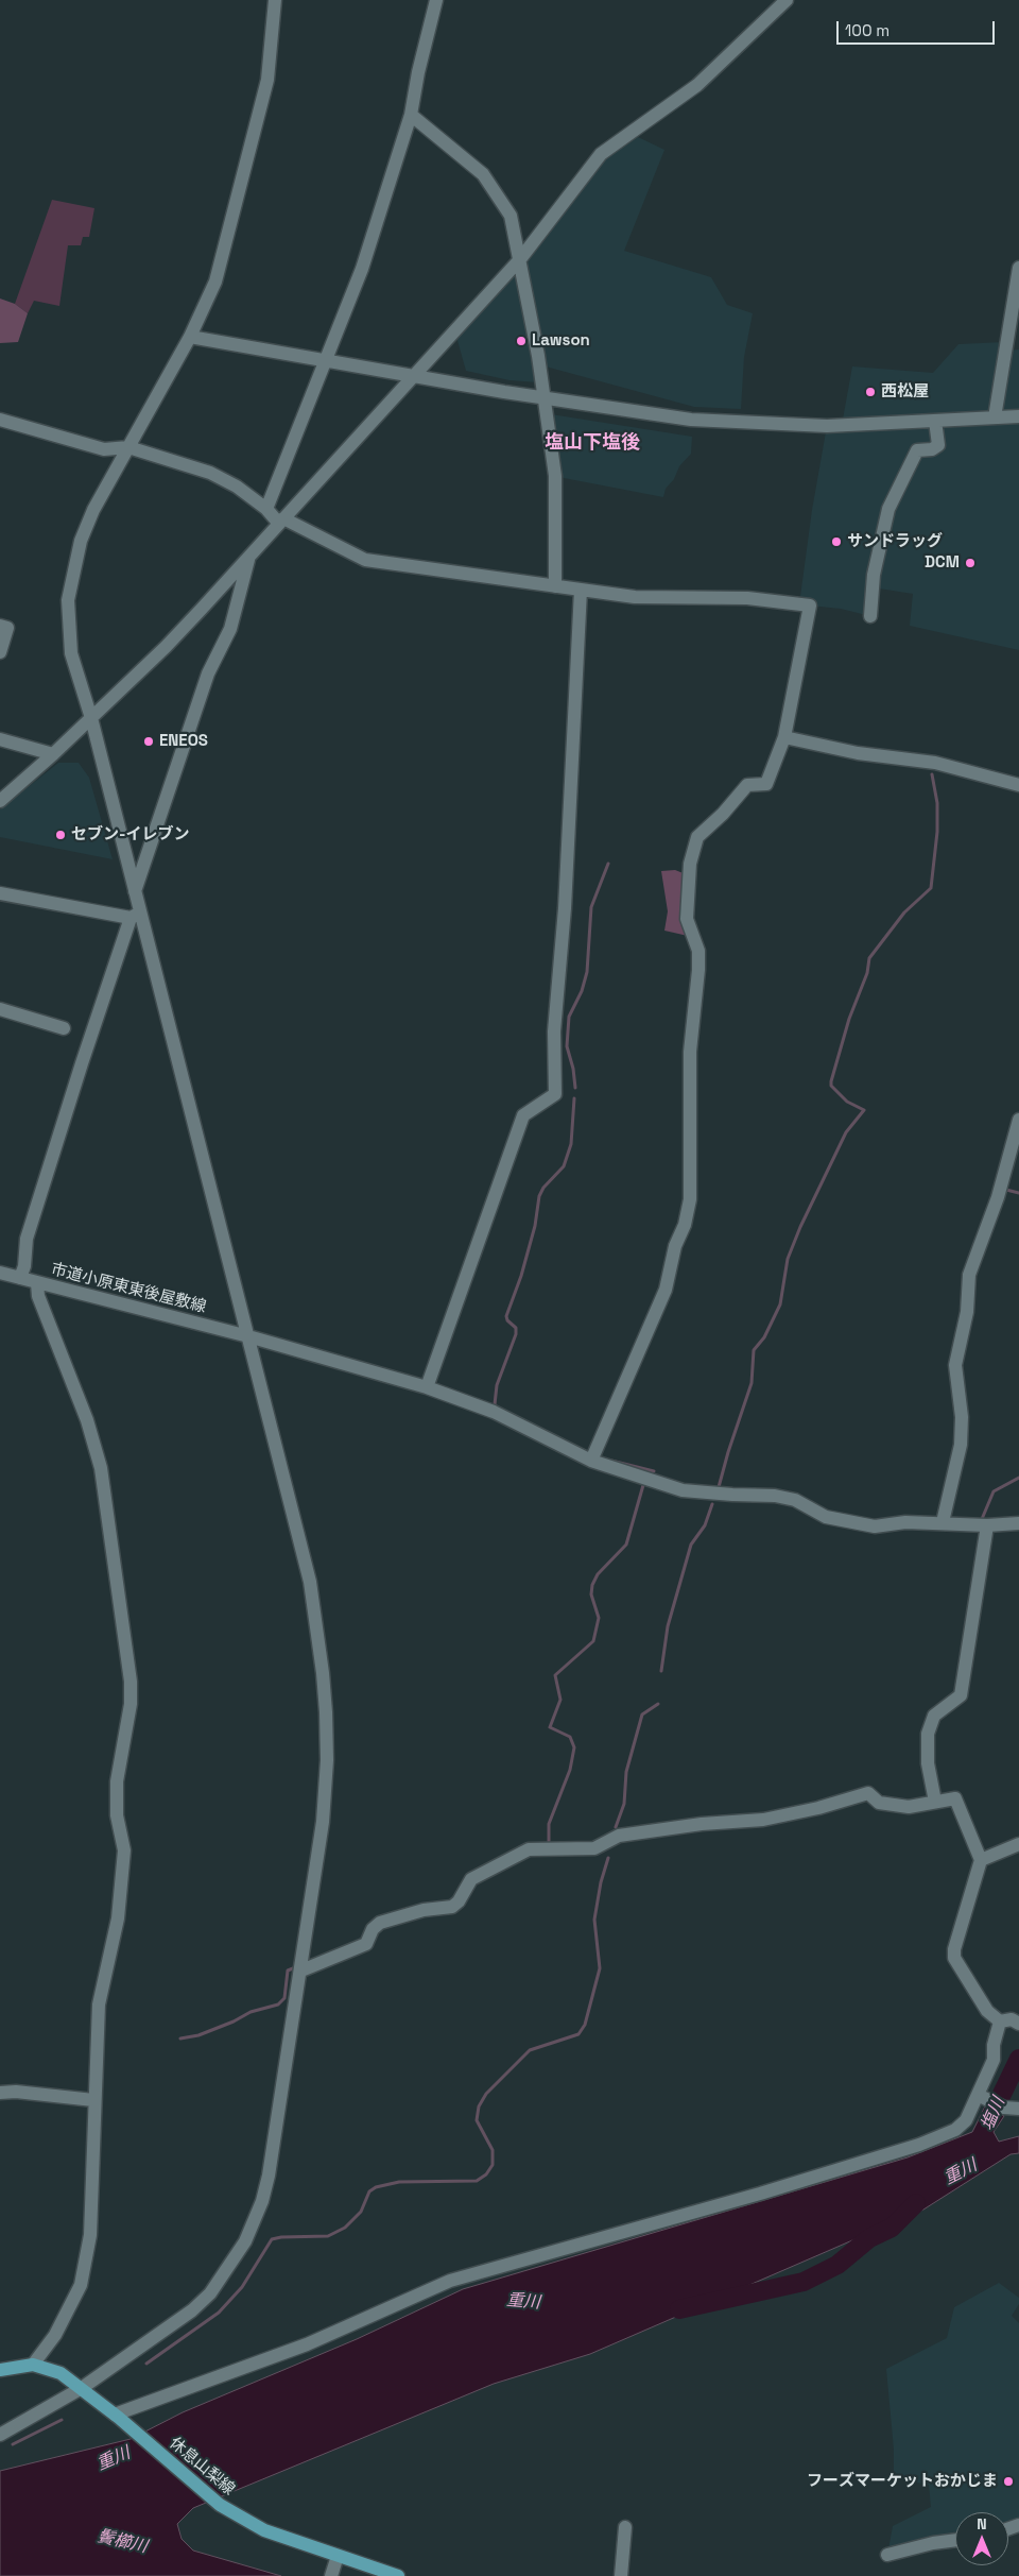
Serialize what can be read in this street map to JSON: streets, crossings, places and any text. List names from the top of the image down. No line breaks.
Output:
{"streets":{"main road":["休息山梨線"],"street":["市道小原東東後屋敷線"]},"districts":["塩山下塩後"],"water":["塩川","重川","鬢櫛川"],"places":["Lawson","西松屋","サンドラッグ","DCM","ENEOS","セブン-イレブン","フーズマーケットおかじま"],"scale_bar":"100 m","north":"top"}
